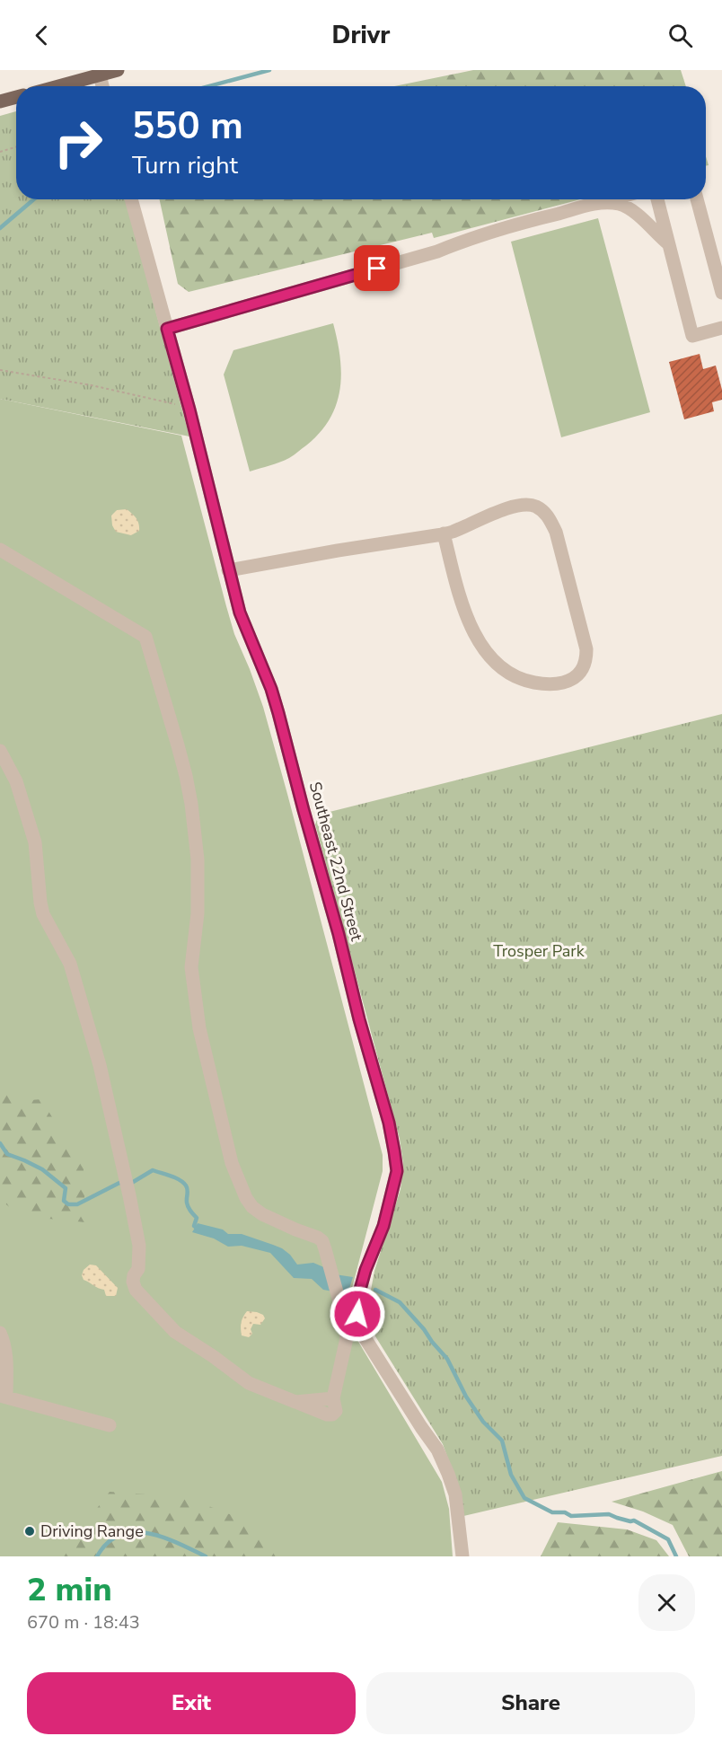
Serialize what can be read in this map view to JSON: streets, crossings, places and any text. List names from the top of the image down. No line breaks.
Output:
{"streets":{"street":["Southeast 22nd Street"]},"parks":["Trosper Park"],"places":["Driving Range"],"page":{"header":"Drivr","turn":["550 m","Turn right"],"heading":["2 min","670 m · 18:43"],"buttons":["Exit","Share"]}}
